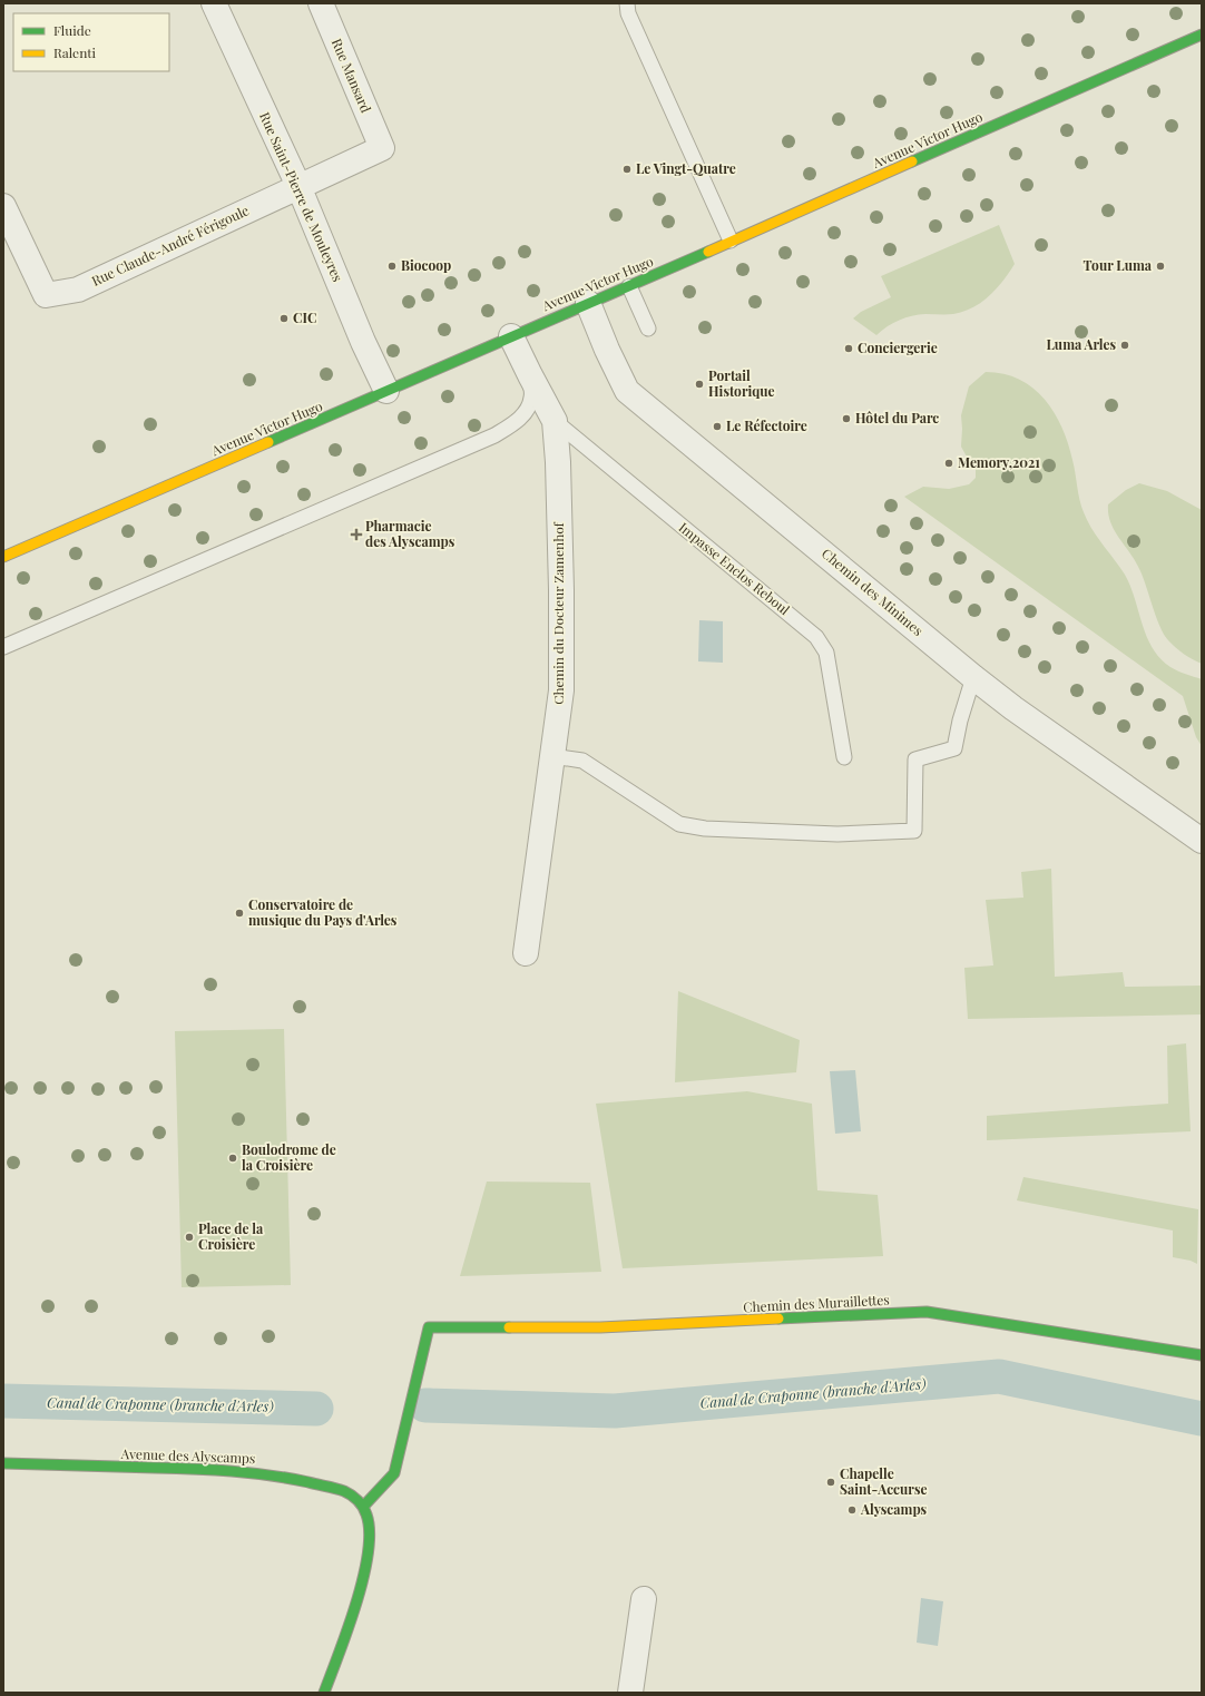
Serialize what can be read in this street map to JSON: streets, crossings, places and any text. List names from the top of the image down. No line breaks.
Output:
{"streets":{"main road":["Avenue Victor Hugo","Chemin des Muraillettes","Avenue des Alyscamps"],"street":["Rue Mansard","Rue Saint-Pierre de Mouleyres","Rue Claude-André Férigoule","Chemin des Minimes","Chemin du Docteur Zamenhof"],"lane":["Impasse Enclos Reboul"]},"crossings":[["Rue Mansard","Rue Claude-André Férigoule"],["Avenue Victor Hugo","Rue Saint-Pierre de Mouleyres"],["Avenue Victor Hugo","Chemin des Minimes"],["Avenue Victor Hugo","Chemin du Docteur Zamenhof"],["Rue Saint-Pierre de Mouleyres","Rue Claude-André Férigoule"],["Impasse Enclos Reboul","Chemin du Docteur Zamenhof"],["Chemin des Muraillettes","Avenue des Alyscamps"]],"water":["Canal de Craponne (branche d'Arles)"],"places":{"other":["Le Vingt-Quatre","Biocoop","Tour Luma","CIC","Luma Arles","Conciergerie","Portail Historique","Hôtel du Parc","Le Réfectoire","Memory,2021","Conservatoire de musique du Pays d'Arles","Boulodrome de la Croisière","Place de la Croisière","Chapelle Saint-Accurse","Alyscamps"],"health":["Pharmacie des Alyscamps"]},"legend":["Fluide","Ralenti"]}
